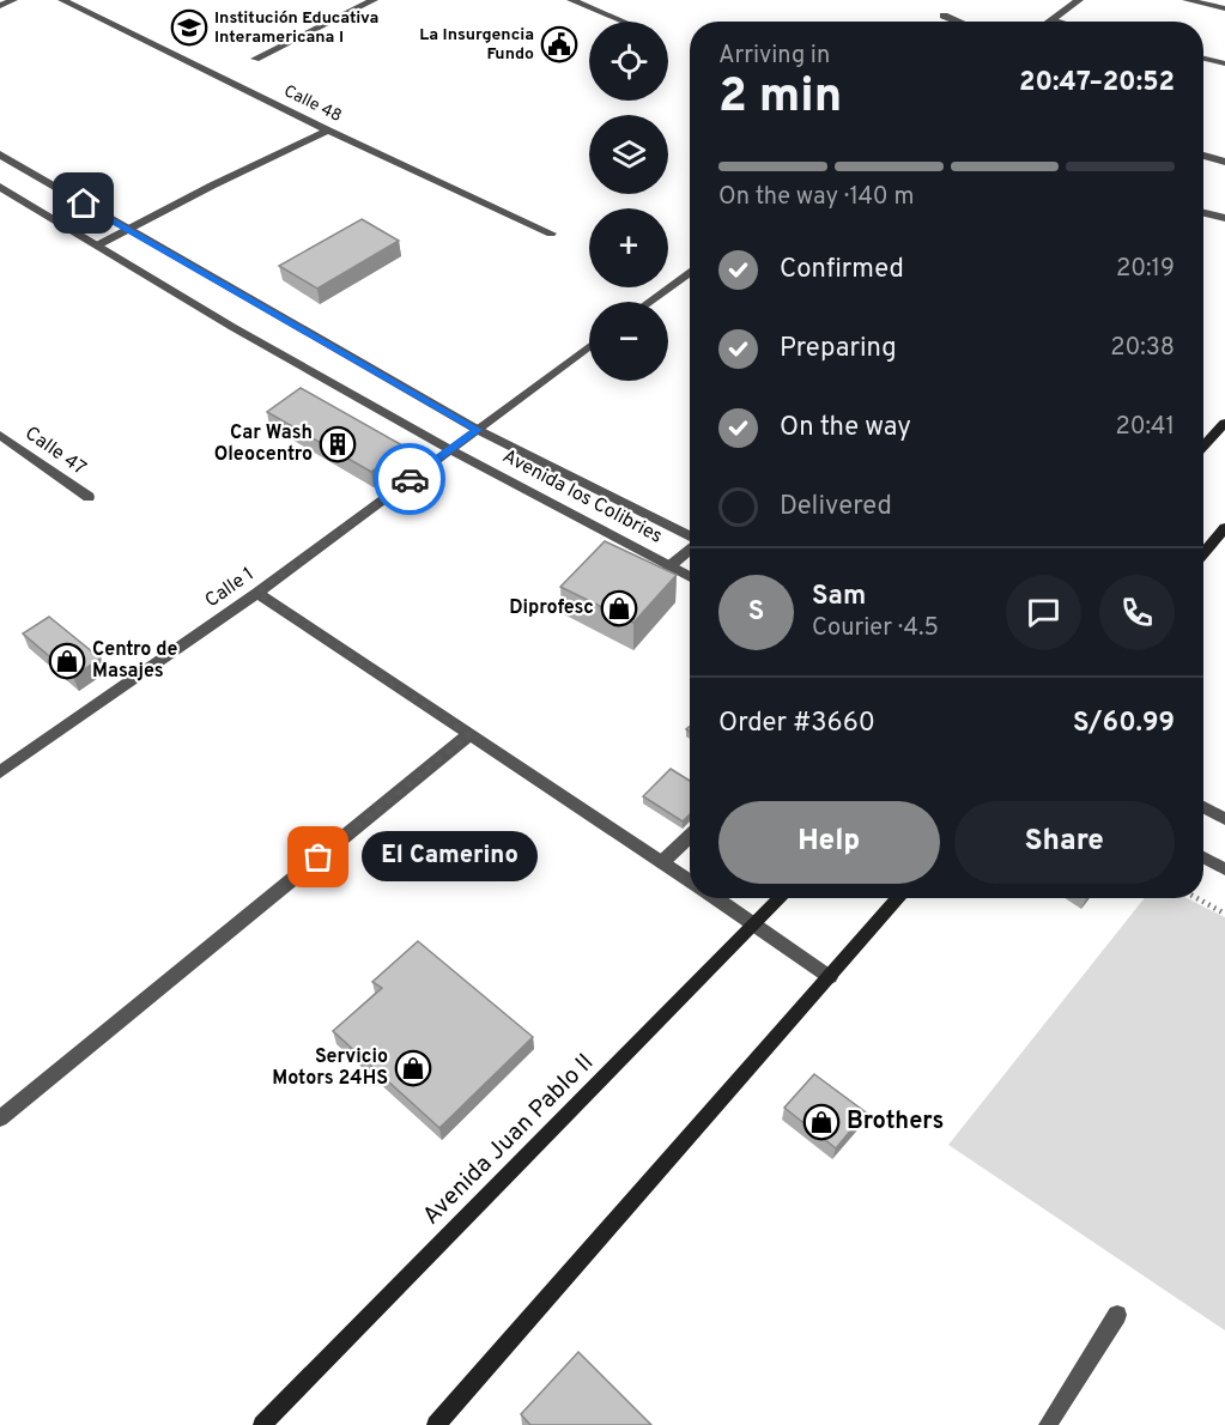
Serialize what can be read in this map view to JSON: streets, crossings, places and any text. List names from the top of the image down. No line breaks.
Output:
{"streets":{"main road":["Avenida Juan Pablo II"],"street":["Calle 48","Calle 47","Avenida los Colibries","Calle 1"]},"crossings":[["Avenida los Colibries","Calle 1"]],"places":{"school or university":["Institución Educativa Interamericana I"],"public building":["La Insurgencia Fundo"],"building":["Car Wash Oleocentro"],"shop":["Diprofesc","Centro de Masajes","Servicio Motors 24HS","Brothers"],"other":["El Camerino"]},"page":{"map_buttons":["+","−"],"heading":["2 min","Arriving in","20:47–20:52"],"panel":["Sam","Courier · 4.5","Order #3660","S/60.99"],"bar":"On the way · 140 m","list":[["Confirmed","20:19"],["Preparing","20:38"],["On the way","20:41"],"Delivered"],"round":"S","buttons":["Help","Share"],"bubble":"El Camerino"}}
